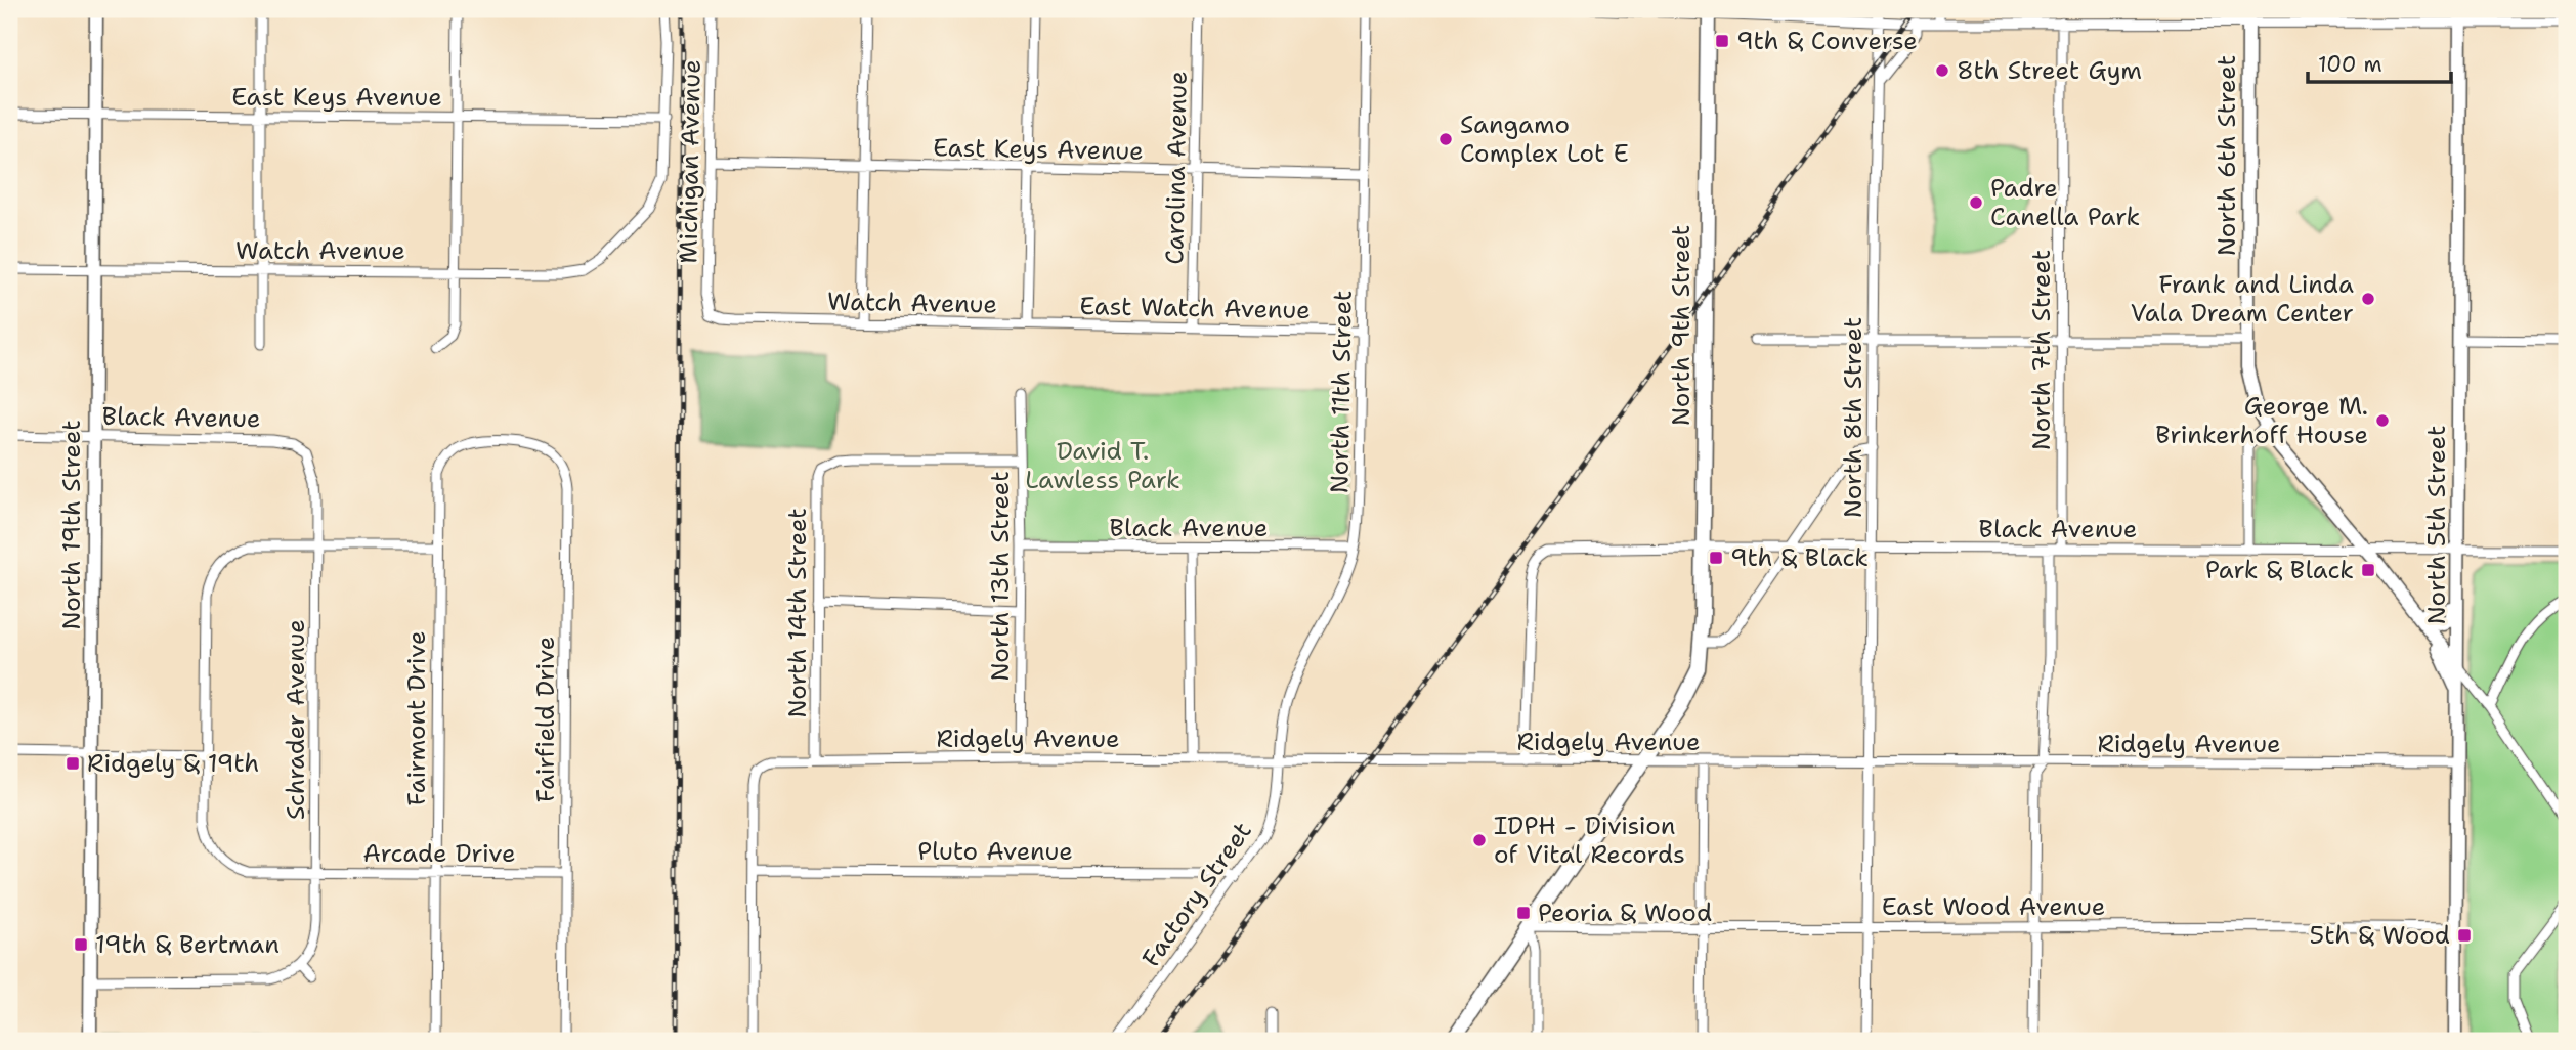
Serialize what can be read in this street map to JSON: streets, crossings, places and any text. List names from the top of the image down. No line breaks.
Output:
{"streets":{"main road":["North 6th Street","North 9th Street","North 19th Street","North 5th Street"],"street":["East Keys Avenue","Michigan Avenue","Carolina Avenue","Watch Avenue","East Watch Avenue","North 7th Street","North 11th Street","Black Avenue","North 8th Street","North 13th Street","North 14th Street","Fairmont Drive","Schrader Avenue","Fairfield Drive","Ridgely Avenue","Pluto Avenue","Arcade Drive","Factory Street","East Wood Avenue"]},"crossings":[["East Keys Avenue","Michigan Avenue"],["East Keys Avenue","Carolina Avenue"],["East Keys Avenue","Watch Avenue"],["East Keys Avenue","North 11th Street"],["East Keys Avenue","North 19th Street"],["North 6th Street","Black Avenue"],["Michigan Avenue","Watch Avenue"],["Carolina Avenue","East Watch Avenue"],["Watch Avenue","East Watch Avenue"],["Watch Avenue","North 19th Street"],["East Watch Avenue","North 11th Street"],["North 9th Street","Black Avenue"],["North 9th Street","Ridgely Avenue"],["North 9th Street","East Wood Avenue"],["North 7th Street","Black Avenue"],["North 11th Street","Black Avenue"],["North 11th Street","Ridgely Avenue"],["North 11th Street","Factory Street"],["Black Avenue","North 8th Street"],["Black Avenue","North 19th Street"],["Black Avenue","North 5th Street"],["Black Avenue","North 13th Street"],["Black Avenue","Schrader Avenue"],["Black Avenue","Ridgely Avenue"],["North 8th Street","Ridgely Avenue"],["North 8th Street","East Wood Avenue"],["North 5th Street","Ridgely Avenue"],["North 5th Street","East Wood Avenue"],["North 13th Street","North 14th Street"],["North 13th Street","Ridgely Avenue"],["North 14th Street","Ridgely Avenue"],["Fairmont Drive","Fairfield Drive"],["Fairmont Drive","Arcade Drive"],["Schrader Avenue","Arcade Drive"],["Fairfield Drive","Arcade Drive"],["Ridgely Avenue","Pluto Avenue"],["Ridgely Avenue","Factory Street"],["Pluto Avenue","Factory Street"]],"parks":["David T. Lawless Park"],"places":{"transit":["9th & Converse","9th & Black","Park & Black","Ridgely & 19th","Peoria & Wood","5th & Wood","19th & Bertman"],"other":["8th Street Gym","Sangamo Complex Lot E","Padre Canella Park","Frank and Linda Vala Dream Center","George M. Brinkerhoff House","IDPH - Division of Vital Records"]},"scale_bar":"100 m"}
